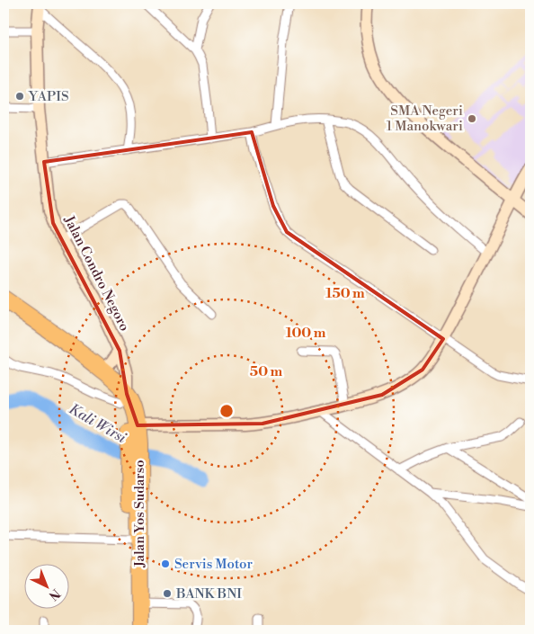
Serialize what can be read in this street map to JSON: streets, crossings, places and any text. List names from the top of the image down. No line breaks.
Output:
{"streets":{"highway":["Jalan Yos Sudarso"],"street":["Jalan Condro Negoro"]},"crossings":[["Jalan Condro Negoro","Jalan Yos Sudarso"]],"water":["Kali Wirsi"],"places":["YAPIS","SMA Negeri 1 Manokwari","Servis Motor","BANK BNI"],"north":"bottom right","rings":["150 m","100 m","50 m"]}
